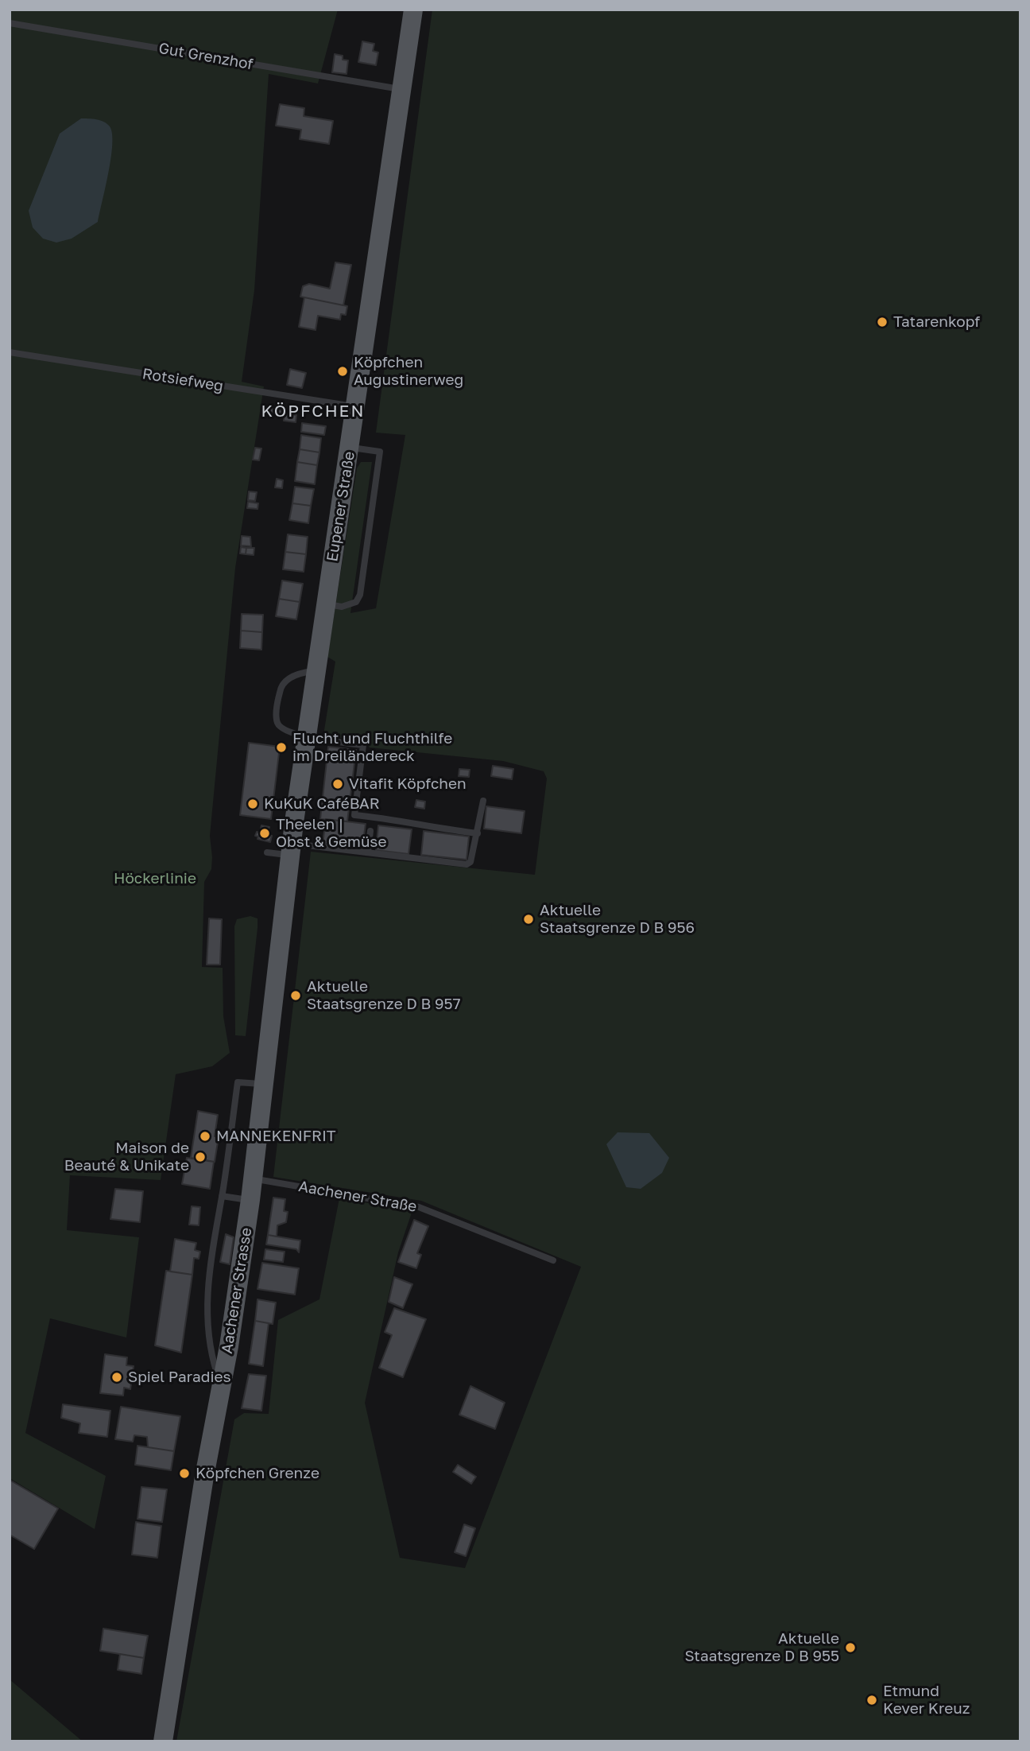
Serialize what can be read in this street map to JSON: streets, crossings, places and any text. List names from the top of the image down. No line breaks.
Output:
{"streets":{"main road":["Eupener Straße","Aachener Strasse"],"lane":["Gut Grenzhof","Rotsiefweg","Aachener Straße"]},"crossings":[["Gut Grenzhof","Eupener Straße"],["Rotsiefweg","Eupener Straße"],["Eupener Straße","Aachener Strasse"],["Aachener Straße","Aachener Strasse"]],"districts":["KÖPFCHEN"],"parks":["Höckerlinie"],"places":["Tatarenkopf","Köpfchen Augustinerweg","Flucht und Fluchthilfe im Dreiländereck","Vitafit Köpfchen","KuKuK CaféBAR","Theelen | Obst & Gemüse","Aktuelle Staatsgrenze D B 956","Aktuelle Staatsgrenze D B 957","MANNEKENFRIT","Maison de Beauté & Unikate","Spiel Paradies","Köpfchen Grenze","Aktuelle Staatsgrenze D B 955","Etmund Kever Kreuz"]}
